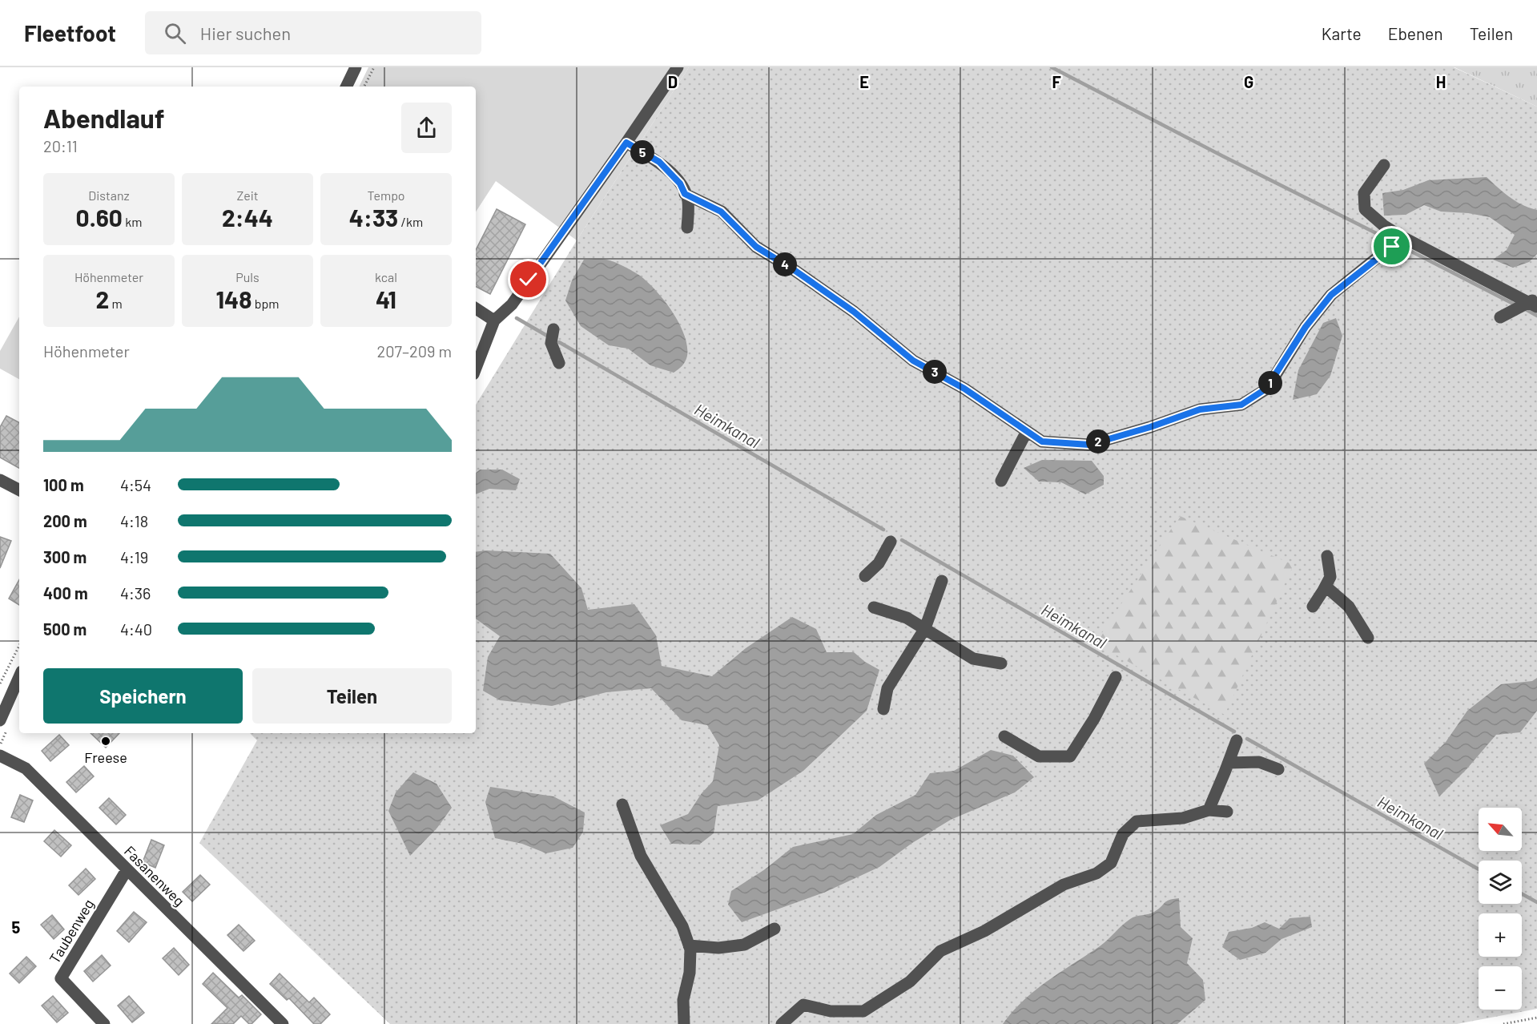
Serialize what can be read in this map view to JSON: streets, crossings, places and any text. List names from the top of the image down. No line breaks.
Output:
{"streets":{"street":["Fasanenweg","Taubenweg"]},"crossings":[["Fasanenweg","Taubenweg"]],"water":["Heimkanal"],"places":["Freese"],"north":"top left","page":{"header":"Fleetfoot","search":"Hier suchen","nav":["Karte","Ebenen","Teilen"],"heading":["Abendlauf","20:11"],"pins":["5","4","3","1","2"],"stats":[["Distanz","0.60 km"],["Zeit","2:44"],["Tempo","4:33 /km"],["Höhenmeter","2 m"],["Puls","148 bpm"],["kcal","41"]],"chart":["Höhenmeter","207–209 m"],"list":[{"name":"100 m","note":"4:54"},{"name":"200 m","note":"4:18"},{"name":"300 m","note":"4:19"},{"name":"400 m","note":"4:36"},{"name":"500 m","note":"4:40"}],"buttons":["Speichern","Teilen"],"map_buttons":["+","−"]},"grid":{"columns":["D","E","F","G","H"],"rows":["5"]}}
